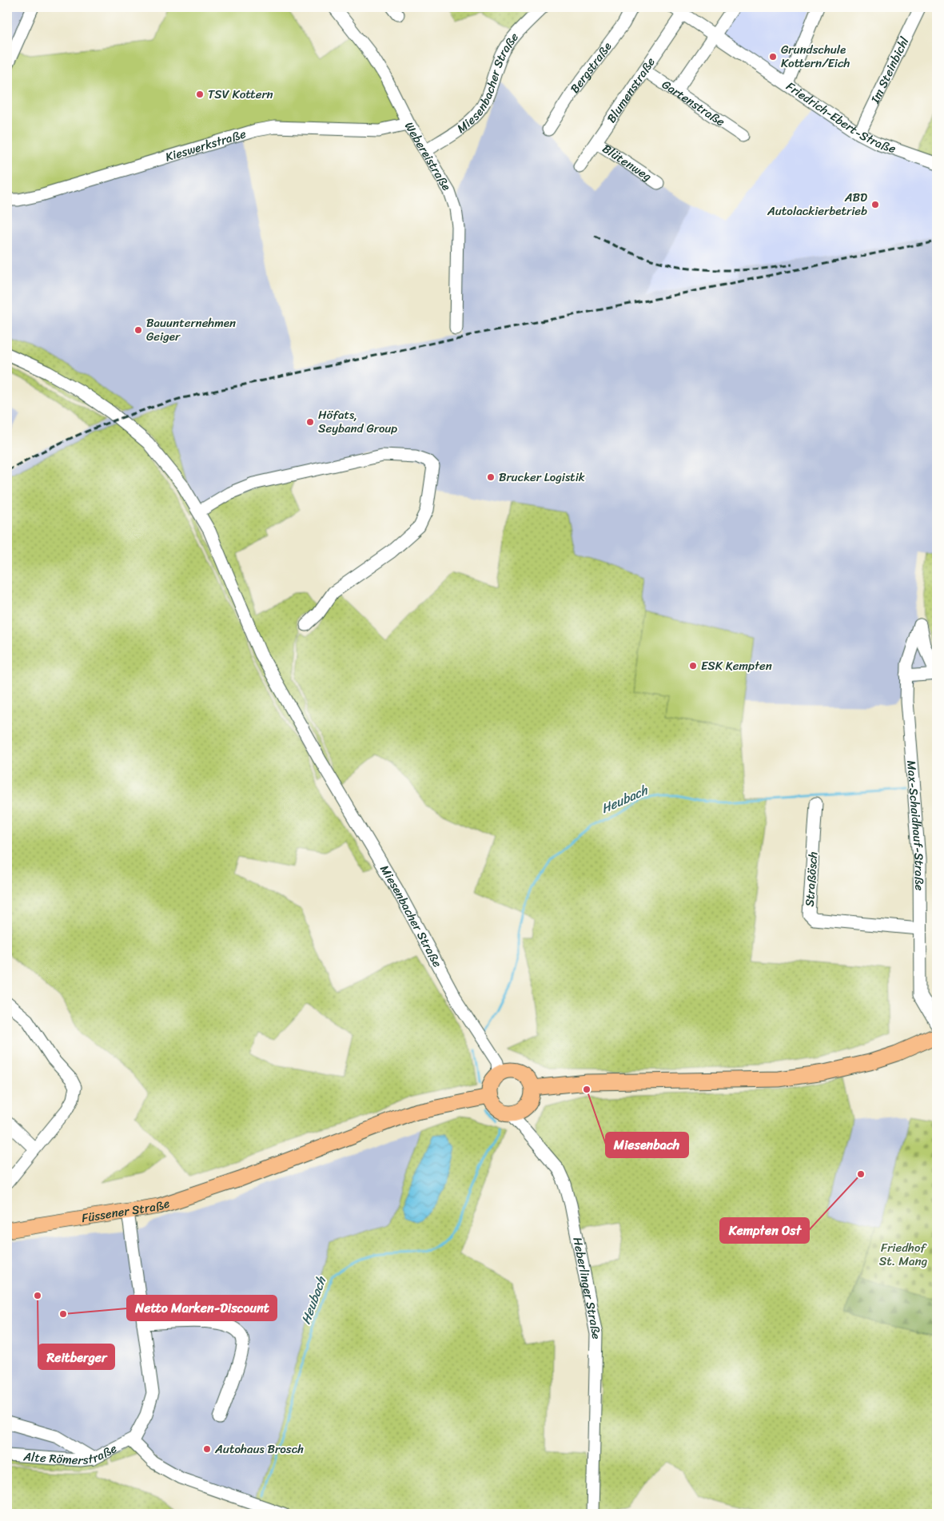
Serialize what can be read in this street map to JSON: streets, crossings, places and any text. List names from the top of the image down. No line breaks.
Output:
{"streets":{"main road":["Füssener Straße"],"street":["Bergstraße","Im Steinbichl","Miesenbacher Straße","Blumenstraße","Gartenstraße","Friedrich-Ebert-Straße","Kieswerkstraße","Webereistraße","Blütenweg","Max-Schaidhauf-Straße","Straßösch","Heberlinger Straße","Alte Römerstraße"]},"crossings":[["Im Steinbichl","Friedrich-Ebert-Straße"],["Miesenbacher Straße","Webereistraße"],["Miesenbacher Straße","Füssener Straße"],["Miesenbacher Straße","Heberlinger Straße"],["Blumenstraße","Gartenstraße"],["Blumenstraße","Friedrich-Ebert-Straße"],["Blumenstraße","Blütenweg"],["Kieswerkstraße","Webereistraße"],["Max-Schaidhauf-Straße","Straßösch"],["Füssener Straße","Heberlinger Straße"]],"water":["Heubach"],"parks":["Friedhof St. Mang"],"places":["Grundschule Kottern/Eich","TSV Kottern","ABD Autolackierbetrieb","Bauunternehmen Geiger","Höfats, Seyband Group","Brucker Logistik","ESK Kempten","Miesenbach","Kempten Ost","Reitberger","Netto Marken-Discount","Autohaus Brosch"]}
